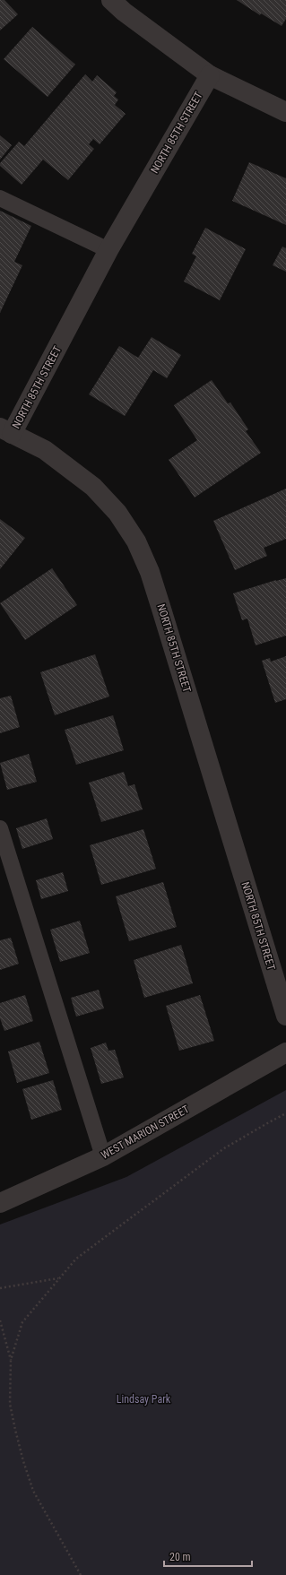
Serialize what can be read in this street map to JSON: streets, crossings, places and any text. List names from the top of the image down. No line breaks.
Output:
{"streets":{"street":["NORTH 85TH STREET","WEST MARION STREET"]},"parks":["Lindsay Park"],"scale_bar":"20 m"}
